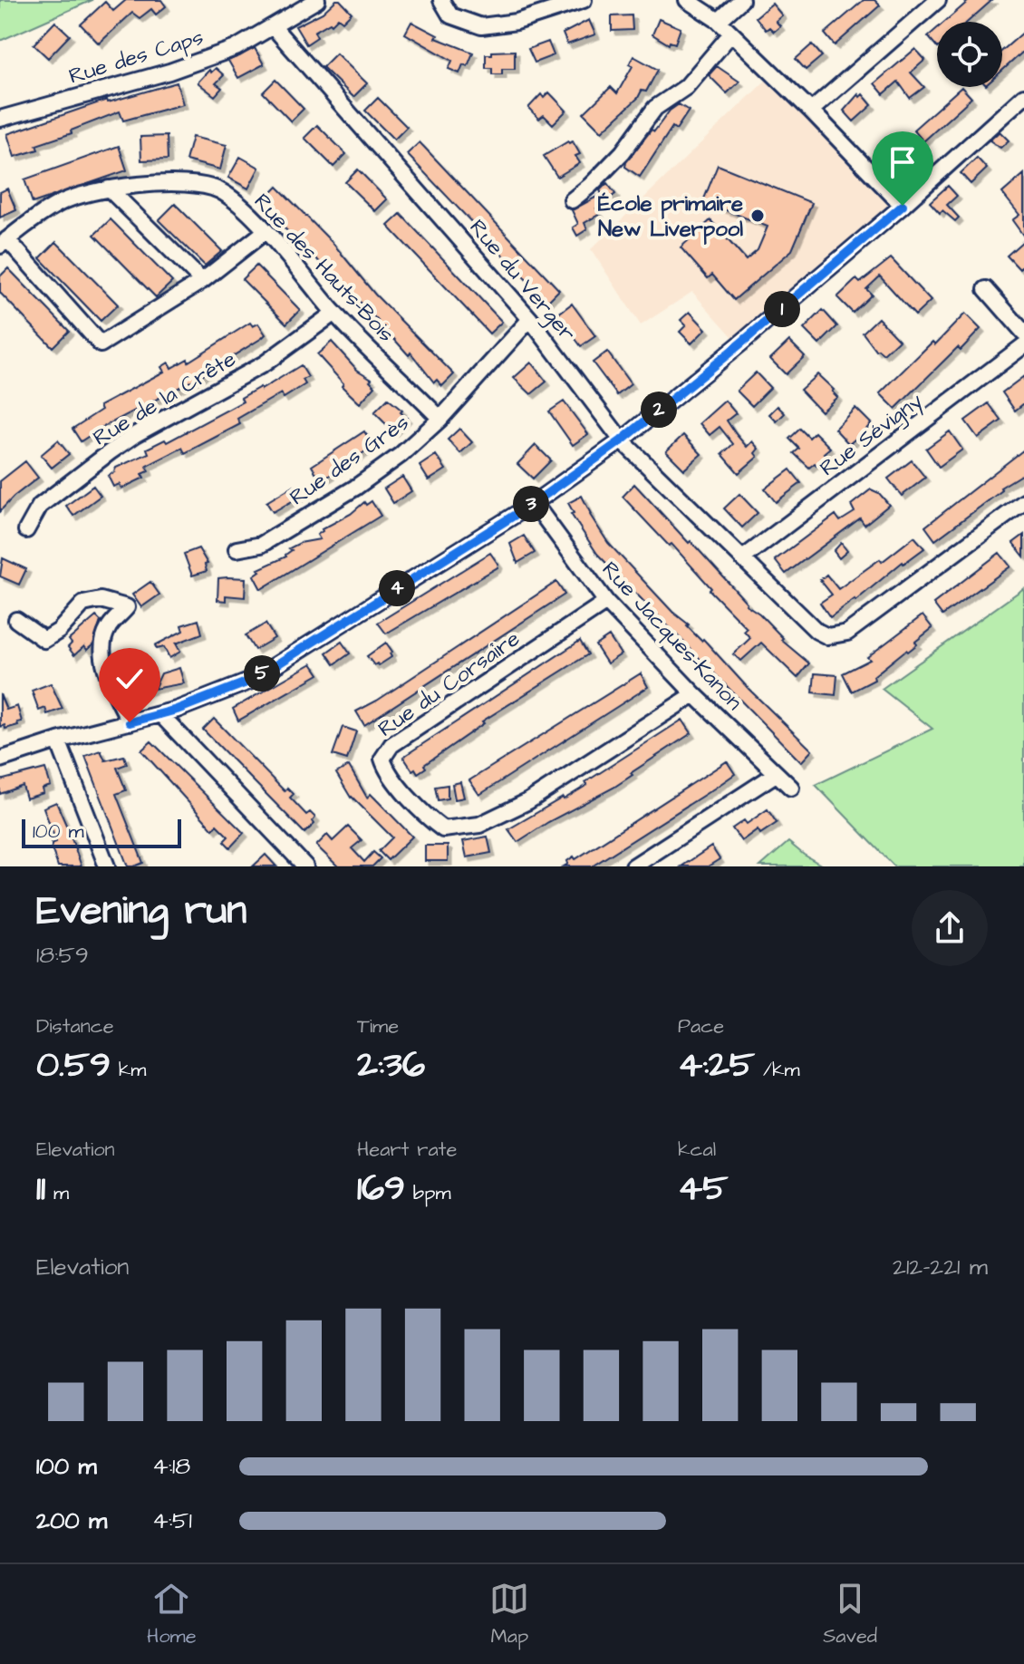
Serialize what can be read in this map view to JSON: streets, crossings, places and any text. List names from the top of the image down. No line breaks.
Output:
{"streets":{"street":["Rue des Caps","Rue des Hauts-Bois","Rue du Verger","Rue de la Crête","Rue Sévigny","Rue des Grès","Rue Jacques-Kanon","Rue du Corsaire"]},"crossings":[["Rue des Caps","Rue du Verger"],["Rue des Hauts-Bois","Rue de la Crête"],["Rue des Hauts-Bois","Rue des Grès"],["Rue du Verger","Rue Sévigny"],["Rue du Verger","Rue des Grès"],["Rue Jacques-Kanon","Rue du Corsaire"]],"places":["École primaire New Liverpool"],"scale_bar":"100 m","page":{"pins":["1","2","3","4","5"],"scale":"100 m","heading":["Evening run","18:59"],"stats":[["Distance","0.59 km"],["Time","2:36"],["Pace","4:25 /km"],["Elevation","11 m"],["Heart rate","169 bpm"],["kcal","45"]],"chart":["Elevation","212–221 m"],"list":[{"name":"100 m","note":"4:18"},{"name":"200 m","note":"4:51"}],"tabs":["Home","Map","Saved"]}}
